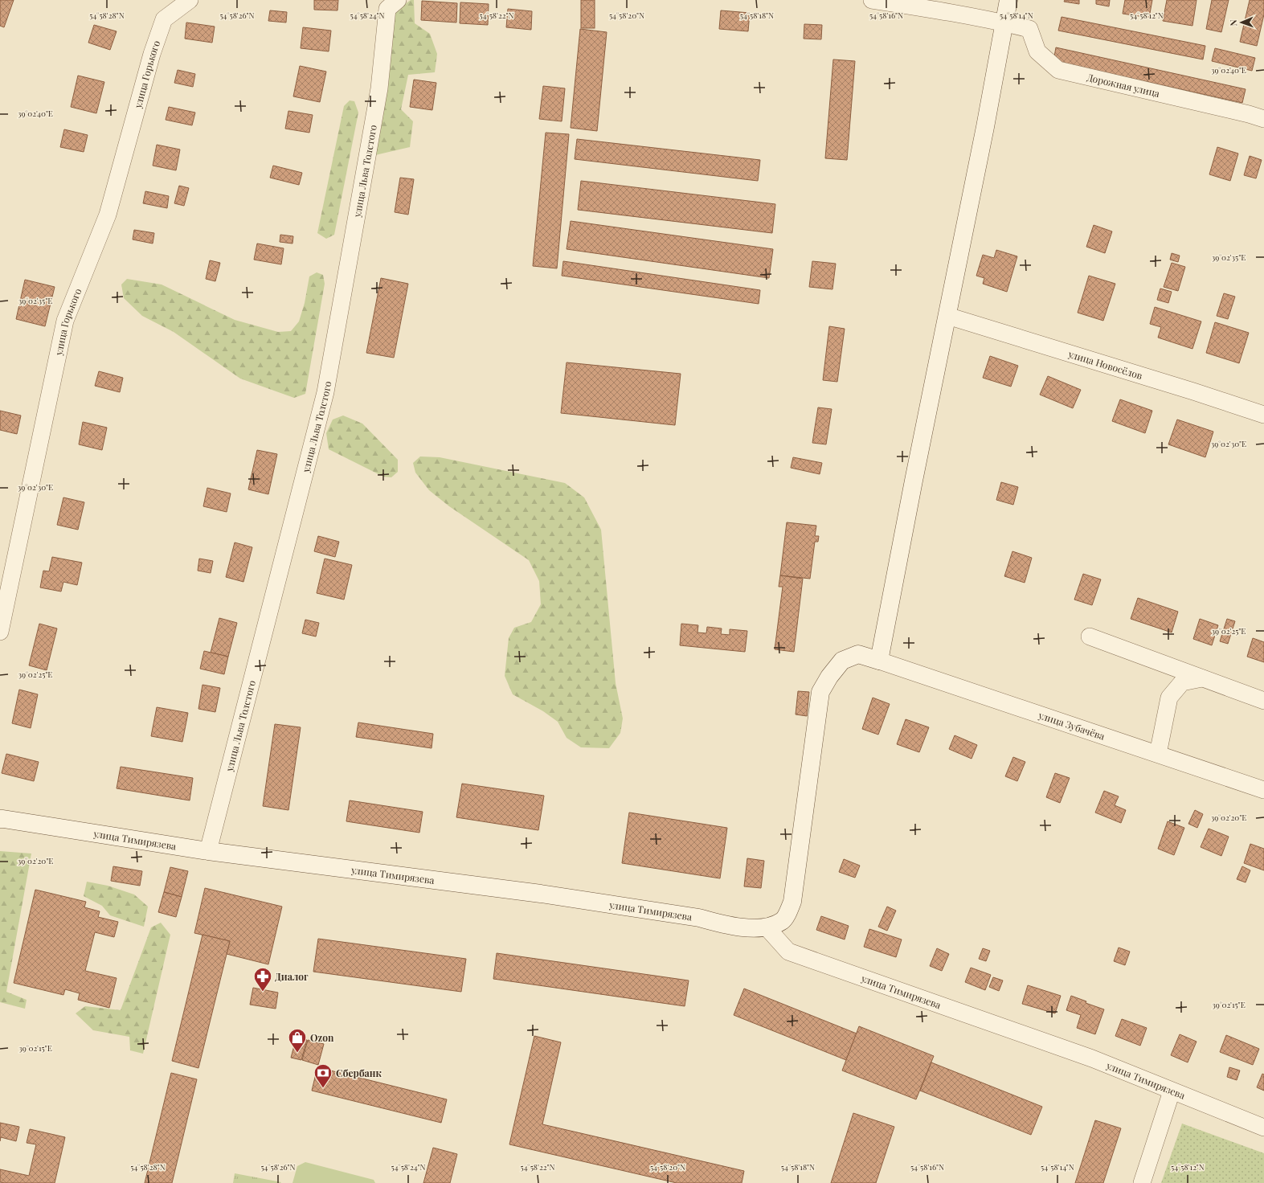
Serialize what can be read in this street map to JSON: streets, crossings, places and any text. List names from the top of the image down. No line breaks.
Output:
{"streets":{"street":["улица Горького","Дорожная улица","улица Льва Толстого","улица Новосёлов","улица Зубачёва","улица Тимирязева"]},"crossings":[["улица Льва Толстого","улица Тимирязева"]],"places":{"pharmacy":["Диалог"],"shop":["Ozon"],"bank":["Сбербанк"]},"north":"left","coordinates":["54°58'28\"N","54°58'26\"N","54°58'24\"N","54°58'22\"N","54°58'20\"N","54°58'18\"N","54°58'16\"N","54°58'14\"N","54°58'12\"N","39°02'40\"E","39°02'35\"E","39°02'30\"E","39°02'25\"E","39°02'20\"E","39°02'15\"E"]}
